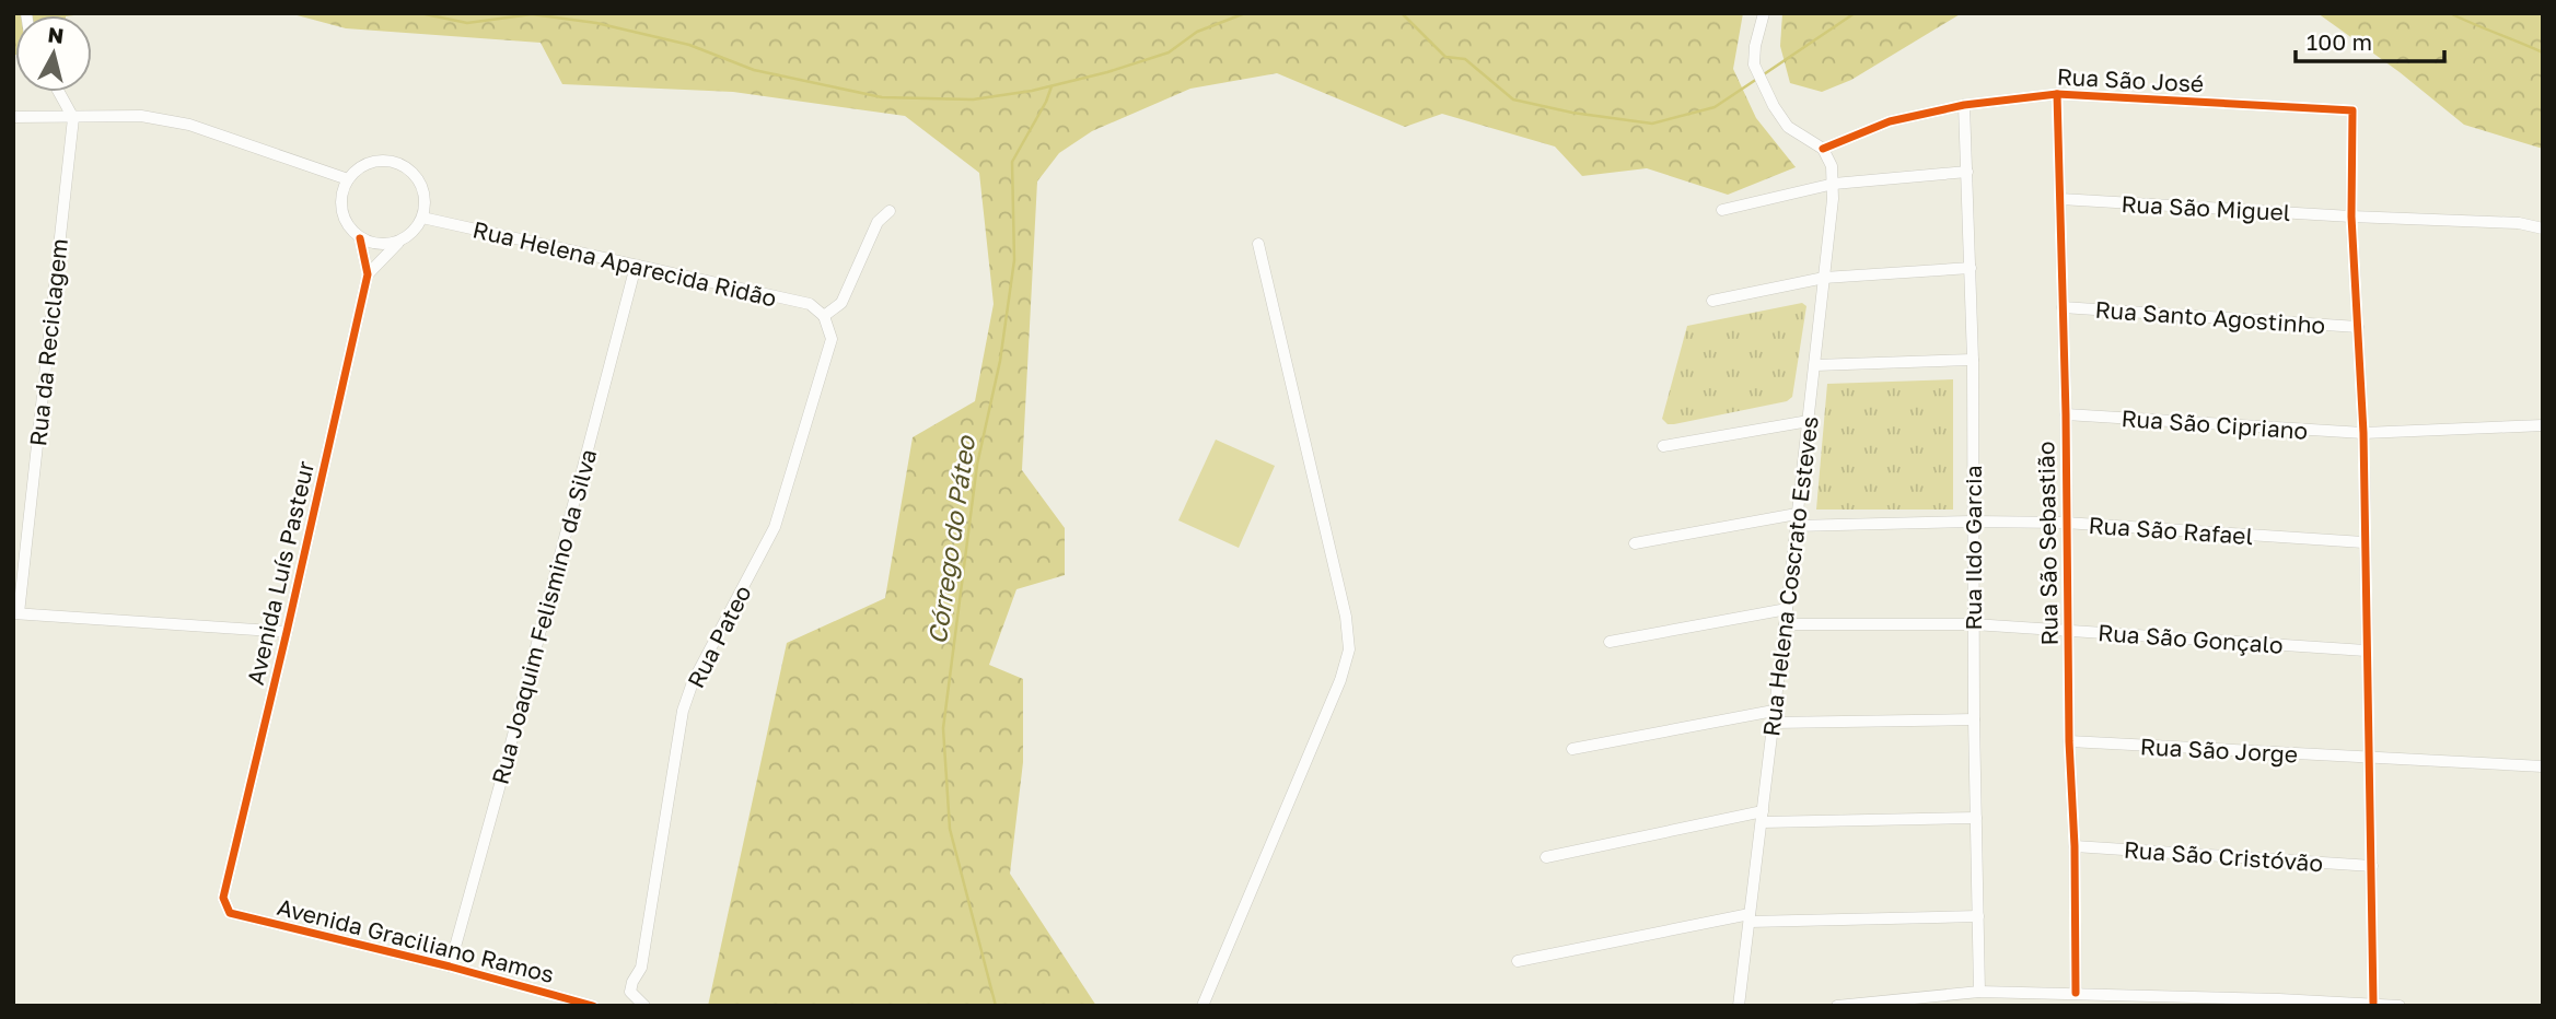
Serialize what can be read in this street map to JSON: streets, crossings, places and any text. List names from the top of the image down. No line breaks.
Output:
{"streets":{"street":["Rua São José","Rua São Miguel","Rua Helena Aparecida Ridão","Rua Santo Agostinho","Rua da Reciclagem","Rua São Cipriano","Rua São Rafael","Rua São Sebastião","Rua Ildo Garcia","Avenida Luís Pasteur","Rua Helena Coscrato Esteves","Rua Joaquim Felismino da Silva","Rua Pateo","Rua São Gonçalo","Rua São Jorge","Rua São Cristóvão","Avenida Graciliano Ramos"]},"crossings":[["Rua São José","Rua São Miguel"],["Rua São José","Rua São Sebastião"],["Rua São José","Rua Ildo Garcia"],["Rua São José","Rua Helena Coscrato Esteves"],["Rua São Miguel","Rua São Sebastião"],["Rua Helena Aparecida Ridão","Avenida Luís Pasteur"],["Rua Helena Aparecida Ridão","Rua Joaquim Felismino da Silva"],["Rua Helena Aparecida Ridão","Rua Pateo"],["Rua Santo Agostinho","Rua São Sebastião"],["Rua São Cipriano","Rua São Sebastião"],["Rua São Rafael","Rua São Sebastião"],["Rua São Rafael","Rua Ildo Garcia"],["Rua São Rafael","Rua Helena Coscrato Esteves"],["Rua São Sebastião","Rua São Gonçalo"],["Rua São Sebastião","Rua São Jorge"],["Rua São Sebastião","Rua São Cristóvão"],["Rua Ildo Garcia","Rua São Gonçalo"],["Avenida Luís Pasteur","Avenida Graciliano Ramos"],["Rua Helena Coscrato Esteves","Rua São Gonçalo"],["Rua Joaquim Felismino da Silva","Avenida Graciliano Ramos"]],"water":["Córrego do Páteo"],"scale_bar":"100 m","north":"top"}
